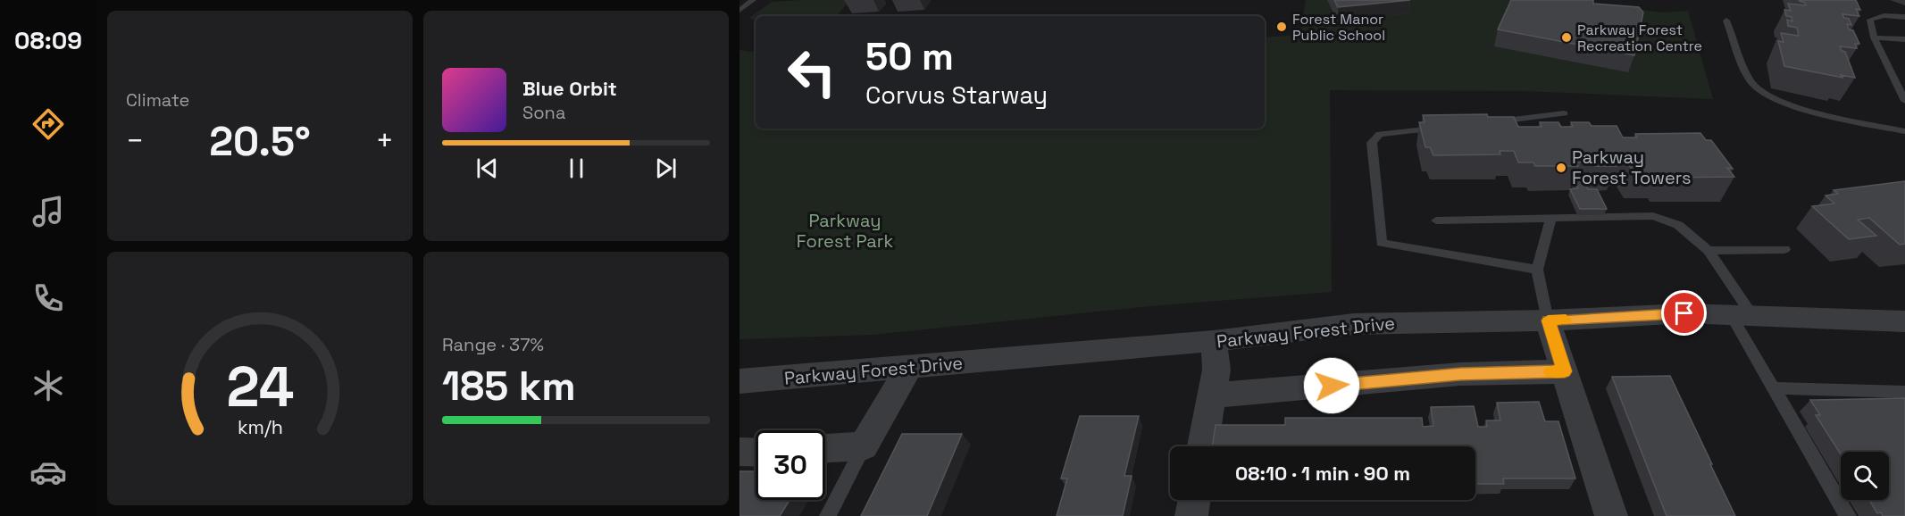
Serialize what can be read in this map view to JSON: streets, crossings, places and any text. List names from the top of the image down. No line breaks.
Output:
{"streets":{"street":["Parkway Forest Drive"]},"parks":["Parkway Forest Park"],"places":["Forest Manor Public School","Parkway Forest Recreation Centre","Parkway Forest Towers"],"page":{"tabs":"08:09","tile":["Climate",["Range · 37%","185 km"]],"turn":["50 m","Corvus Starway"],"song":["Blue Orbit","Sona"],"heat":["−","20.5°","+"],"limit":"30","trip":"08:10 · 1 min · 90 m","gauge":["24","km/h"]}}
